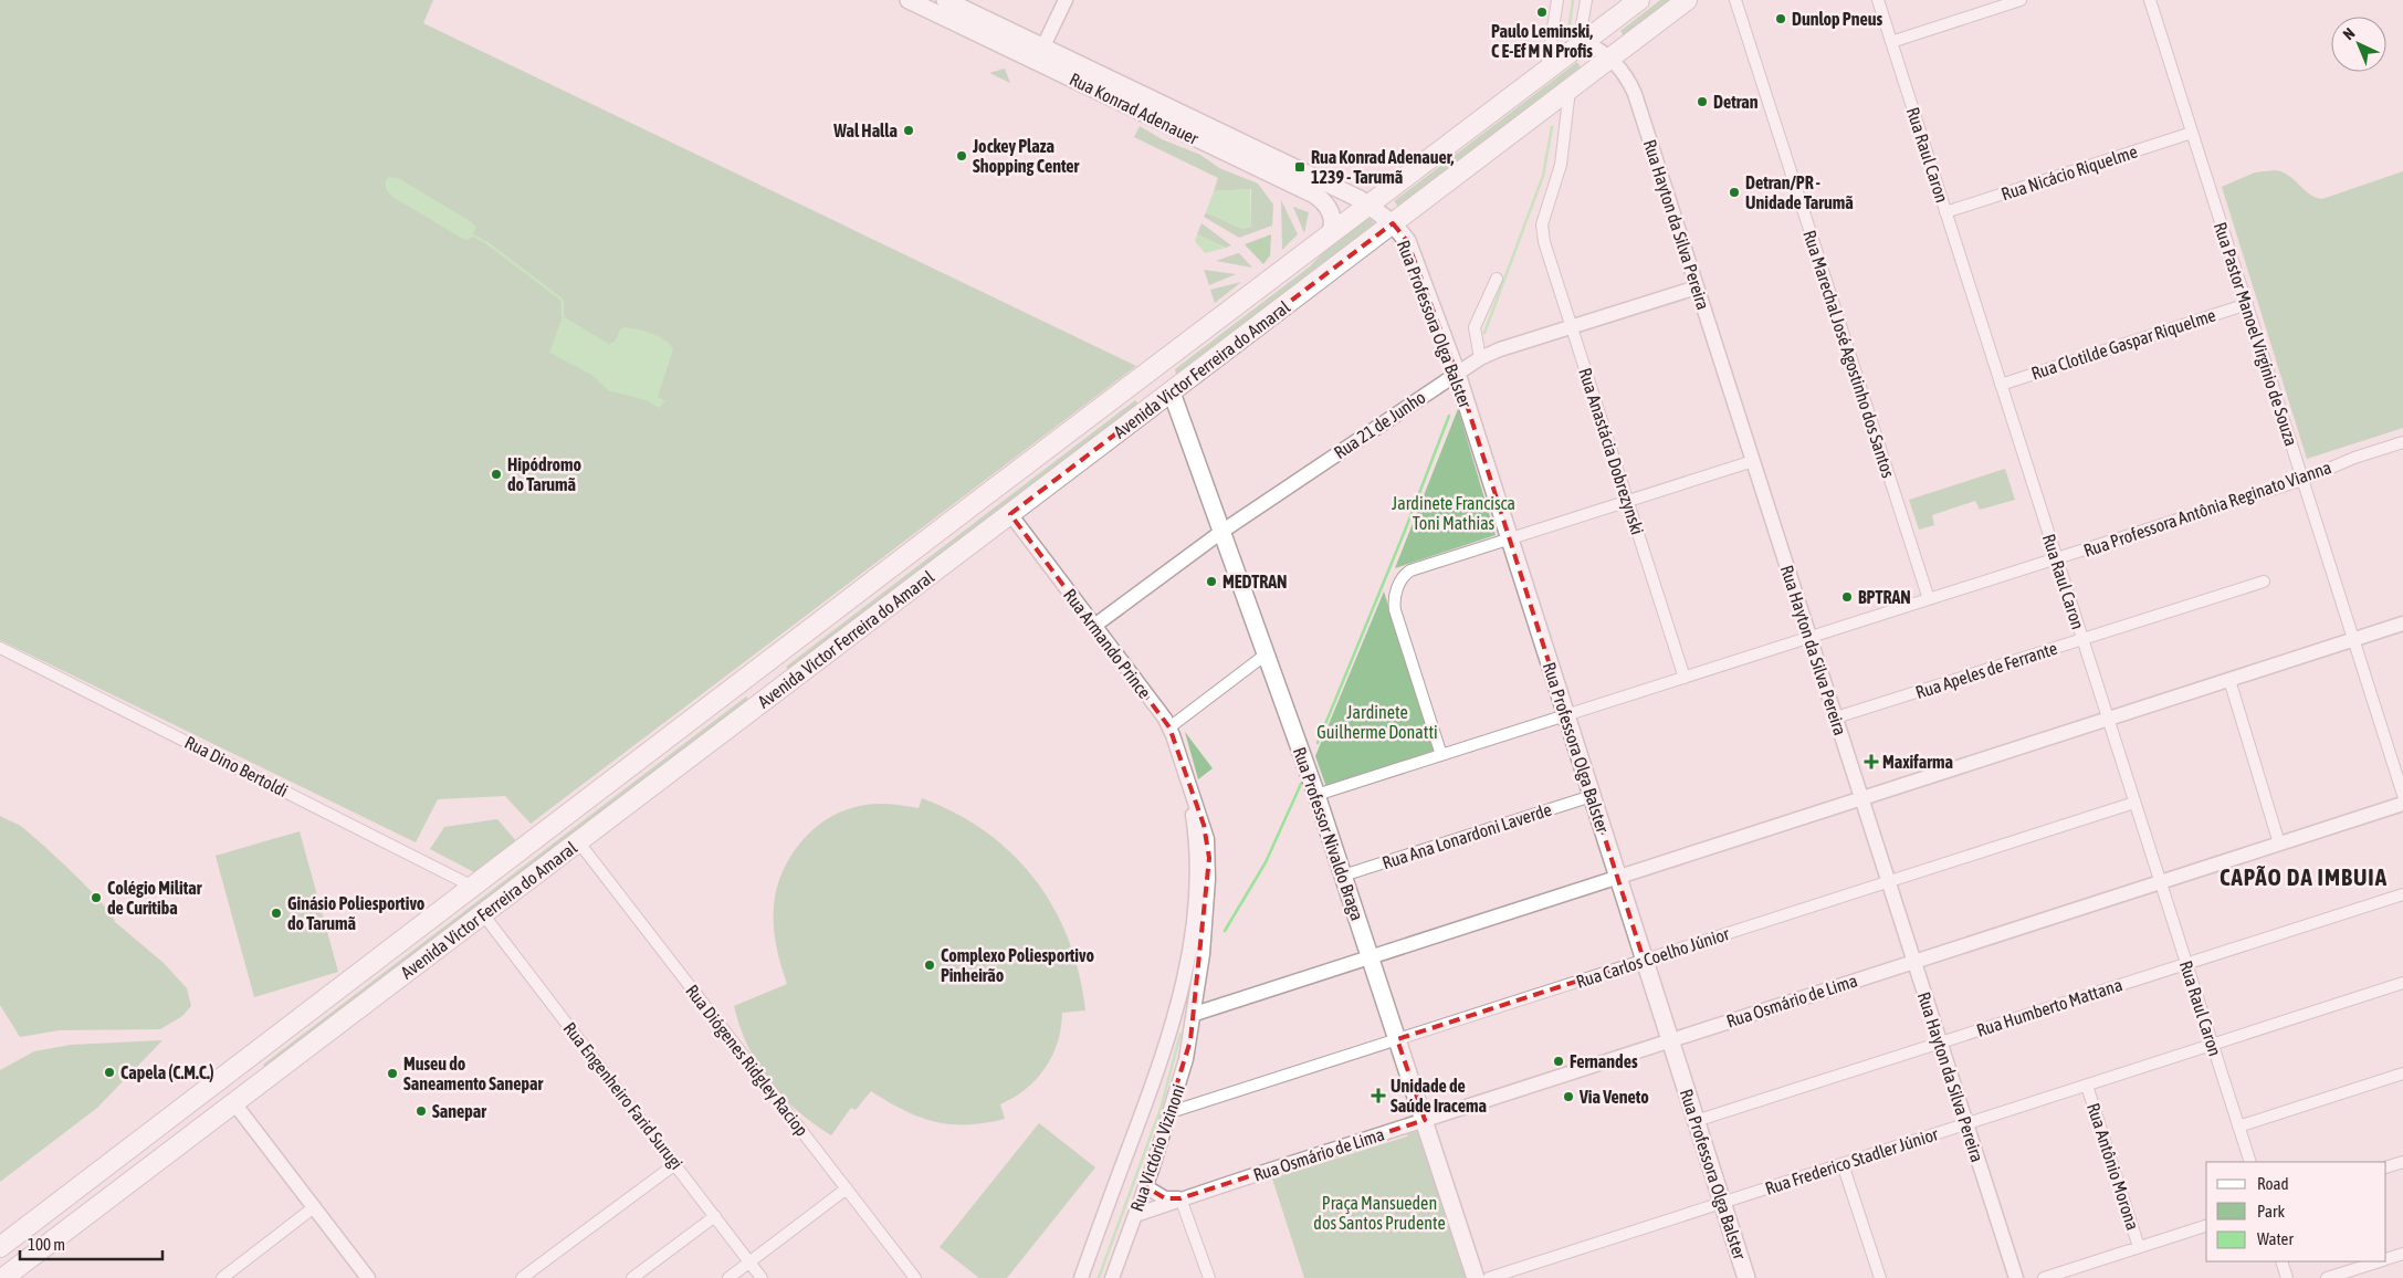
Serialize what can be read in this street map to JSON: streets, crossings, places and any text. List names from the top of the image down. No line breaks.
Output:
{"streets":{"highway":["Avenida Victor Ferreira do Amaral"],"main road":["Rua Konrad Adenauer","Rua Professora Olga Balster","Rua Professor Nivaldo Braga"],"street":["Rua Raul Caron","Rua Nicácio Riquelme","Rua Hayton da Silva Pereira","Rua Pastor Manoel Virgínio de Souza","Rua Clotilde Gaspar Riquelme","Rua Marechal José Agostinho dos Santos","Rua 21 de Junho","Rua Anastácia Dobrezynski","Rua Professora Antônia Reginato Vianna","Rua Armando Prince","Rua Apeles de Ferrante","Rua Dino Bertoldi","Rua Ana Lonardoni Laverde","Rua Carlos Coelho Júnior","Rua Osmário de Lima","Rua Humberto Mattana","Rua Diógenes Ridgley Raciop","Rua Engenheiro Farid Surugi","Rua Victório Vizinoni","Rua Frederico Stadler Júnior","Rua Antônio Morona"]},"crossings":[["Rua Konrad Adenauer","Rua Professora Olga Balster"],["Rua Konrad Adenauer","Avenida Victor Ferreira do Amaral"],["Rua Raul Caron","Rua Nicácio Riquelme"],["Rua Raul Caron","Rua Clotilde Gaspar Riquelme"],["Rua Raul Caron","Rua Professora Antônia Reginato Vianna"],["Rua Raul Caron","Rua Apeles de Ferrante"],["Rua Raul Caron","Rua Carlos Coelho Júnior"],["Rua Raul Caron","Rua Osmário de Lima"],["Rua Raul Caron","Rua Humberto Mattana"],["Rua Raul Caron","Rua Frederico Stadler Júnior"],["Rua Nicácio Riquelme","Rua Pastor Manoel Virgínio de Souza"],["Rua Hayton da Silva Pereira","Avenida Victor Ferreira do Amaral"],["Rua Hayton da Silva Pereira","Rua 21 de Junho"],["Rua Hayton da Silva Pereira","Rua Professora Antônia Reginato Vianna"],["Rua Hayton da Silva Pereira","Rua Apeles de Ferrante"],["Rua Hayton da Silva Pereira","Rua Carlos Coelho Júnior"],["Rua Hayton da Silva Pereira","Rua Osmário de Lima"],["Rua Hayton da Silva Pereira","Rua Humberto Mattana"],["Rua Hayton da Silva Pereira","Rua Frederico Stadler Júnior"],["Rua Professora Olga Balster","Avenida Victor Ferreira do Amaral"],["Rua Professora Olga Balster","Rua 21 de Junho"],["Rua Professora Olga Balster","Rua Professora Antônia Reginato Vianna"],["Rua Professora Olga Balster","Rua Ana Lonardoni Laverde"],["Rua Professora Olga Balster","Rua Carlos Coelho Júnior"],["Rua Professora Olga Balster","Rua Osmário de Lima"],["Rua Professora Olga Balster","Rua Humberto Mattana"],["Rua Professora Olga Balster","Rua Frederico Stadler Júnior"],["Rua Pastor Manoel Virgínio de Souza","Rua Clotilde Gaspar Riquelme"],["Rua Pastor Manoel Virgínio de Souza","Rua Professora Antônia Reginato Vianna"],["Rua Marechal José Agostinho dos Santos","Rua Professora Antônia Reginato Vianna"],["Avenida Victor Ferreira do Amaral","Rua Anastácia Dobrezynski"],["Avenida Victor Ferreira do Amaral","Rua Armando Prince"],["Avenida Victor Ferreira do Amaral","Rua Dino Bertoldi"],["Avenida Victor Ferreira do Amaral","Rua Professor Nivaldo Braga"],["Avenida Victor Ferreira do Amaral","Rua Diógenes Ridgley Raciop"],["Avenida Victor Ferreira do Amaral","Rua Engenheiro Farid Surugi"],["Rua 21 de Junho","Rua Anastácia Dobrezynski"],["Rua 21 de Junho","Rua Armando Prince"],["Rua 21 de Junho","Rua Professor Nivaldo Braga"],["Rua Anastácia Dobrezynski","Rua Professora Antônia Reginato Vianna"],["Rua Professora Antônia Reginato Vianna","Rua Professor Nivaldo Braga"],["Rua Armando Prince","Rua Victório Vizinoni"],["Rua Professor Nivaldo Braga","Rua Ana Lonardoni Laverde"],["Rua Professor Nivaldo Braga","Rua Carlos Coelho Júnior"],["Rua Professor Nivaldo Braga","Rua Osmário de Lima"],["Rua Carlos Coelho Júnior","Rua Victório Vizinoni"],["Rua Osmário de Lima","Rua Victório Vizinoni"],["Rua Frederico Stadler Júnior","Rua Antônio Morona"]],"districts":["CAPÃO DA IMBUIA"],"parks":["Jardinete Francisca Toni Mathias","Jardinete Guilherme Donatti","Praça Mansueden dos Santos Prudente"],"places":{"other":["Paulo Leminski, C E-Ef M N Profis","Dunlop Pneus","Detran","Wal Halla","Jockey Plaza Shopping Center","Detran/PR - Unidade Tarumã","Hipódromo do Tarumã","MEDTRAN","BPTRAN","Colégio Militar de Curitiba","Ginásio Poliesportivo do Tarumã","Complexo Poliesportivo Pinheirão","Fernandes","Capela (C.M.C.)","Museu do Saneamento Sanepar","Via Veneto","Sanepar"],"transit":["Rua Konrad Adenauer, 1239 - Tarumã"],"health":["Maxifarma","Unidade de Saúde Iracema"]},"legend":["Road","Park","Water"],"scale_bar":"100 m","north":"top left"}
